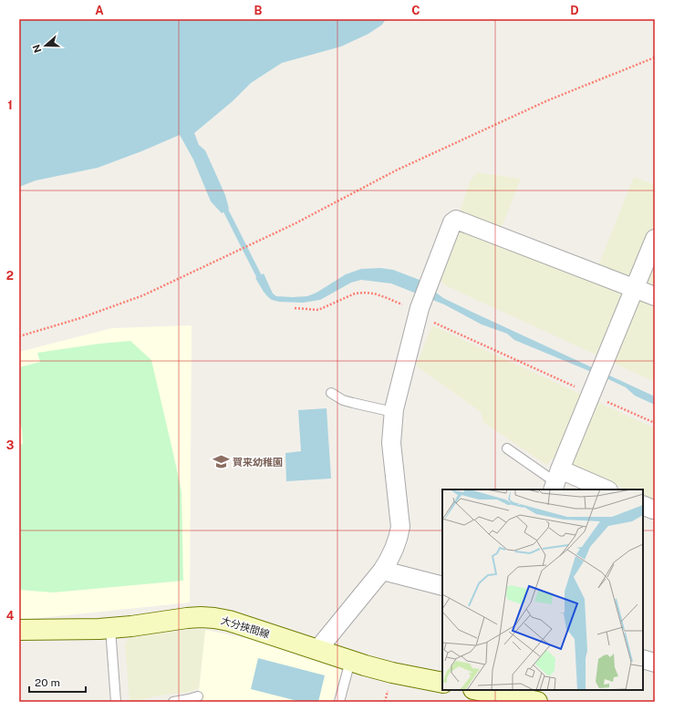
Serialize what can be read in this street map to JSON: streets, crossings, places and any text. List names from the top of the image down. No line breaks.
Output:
{"streets":{"main road":["大分挾間線"]},"places":{"school or university":["賀来幼稚園"]},"scale_bar":"20 m","north":"left","grid":{"columns":["A","B","C","D"],"rows":["1","2","3","4"]}}
